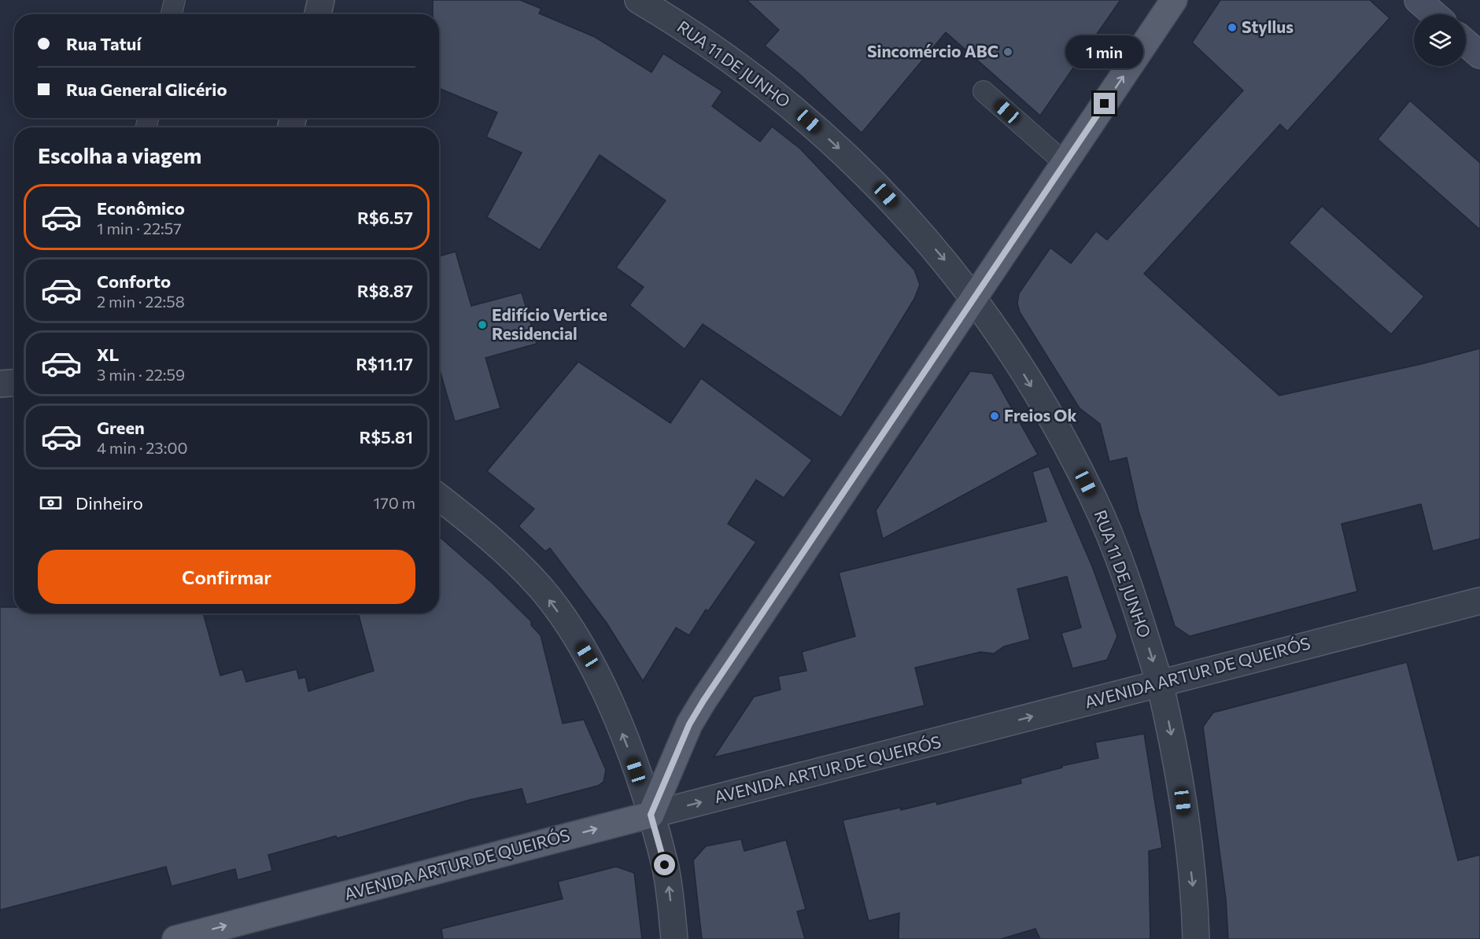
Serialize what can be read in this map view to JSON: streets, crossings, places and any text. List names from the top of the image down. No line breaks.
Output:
{"streets":{"main road":["AVENIDA ARTUR DE QUEIRÓS"],"street":["RUA 11 DE JUNHO"]},"crossings":[["RUA 11 DE JUNHO","AVENIDA ARTUR DE QUEIRÓS"]],"one_way":["RUA 11 DE JUNHO","AVENIDA ARTUR DE QUEIRÓS"],"places":["Styllus","Sincomércio ABC","Edifício Vertice Residencial","Freios Ok"],"page":{"banner":["Rua Tatuí","Rua General Glicério"],"bubble":"1 min","heading":"Escolha a viagem","list":[{"name":"Econômico","note":"1 min · 22:57","value":"R$6.57"},{"name":"Conforto","note":"2 min · 22:58","value":"R$8.87"},{"name":"XL","note":"3 min · 22:59","value":"R$11.17"},{"name":"Green","note":"4 min · 23:00","value":"R$5.81"}],"pay":["Dinheiro","170 m"],"buttons":"Confirmar"}}
